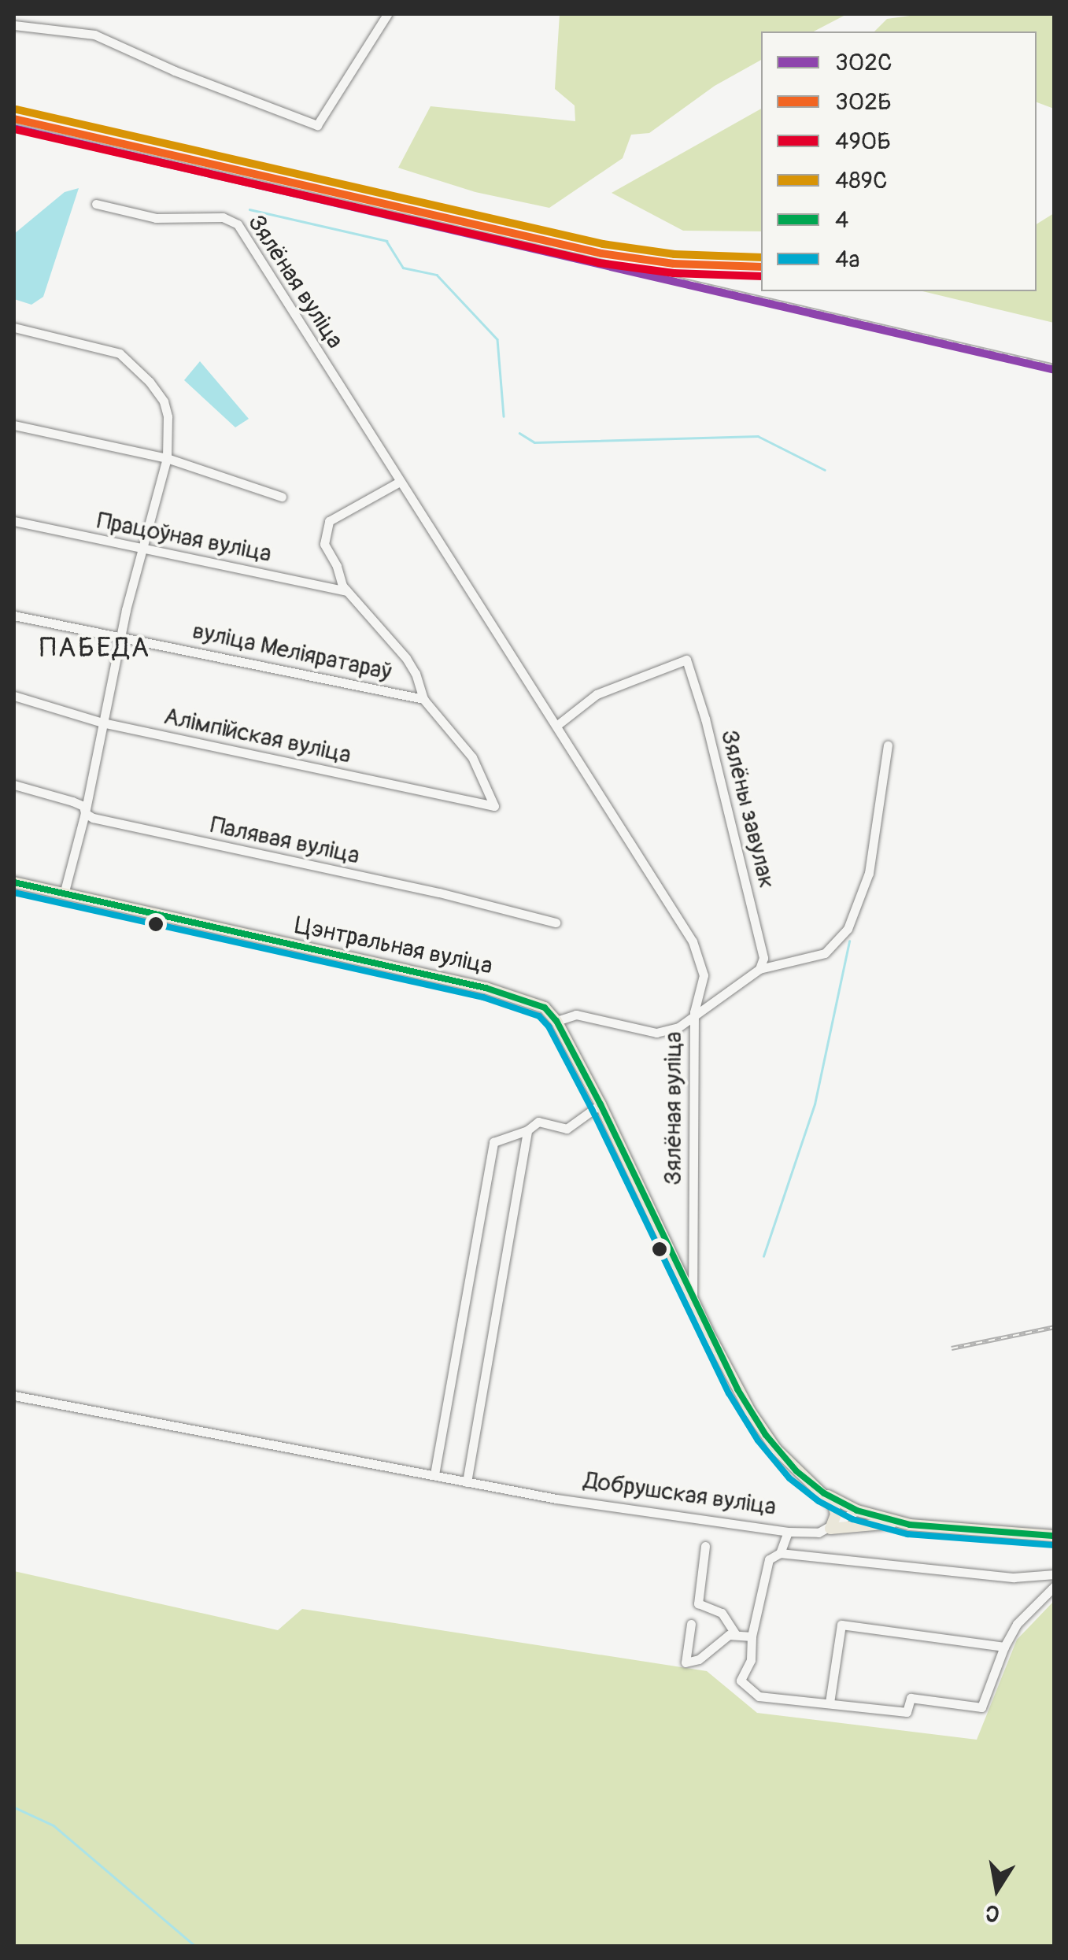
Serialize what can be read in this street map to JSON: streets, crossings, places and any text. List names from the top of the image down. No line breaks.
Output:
{"streets":{"main road":["Цэнтральная вуліца"],"street":["Зялёная вуліца","Працоўная вуліца","вуліца Меліяратараў","Алімпійская вуліца","Зялёны завулак","Палявая вуліца","Добрушская вуліца"]},"crossings":[["Зялёная вуліца","Зялёны завулак"],["Зялёная вуліца","Цэнтральная вуліца"],["вуліца Меліяратараў","Алімпійская вуліца"],["Цэнтральная вуліца","Добрушская вуліца"]],"districts":["ПАБЕДА"],"lines":["transit line 489С","transit line 302Б","transit line 302С","transit line 490Б","transit line 4","transit line 4а"],"legend":["302С","302Б","490Б","489С","4","4а"],"north":"bottom"}
